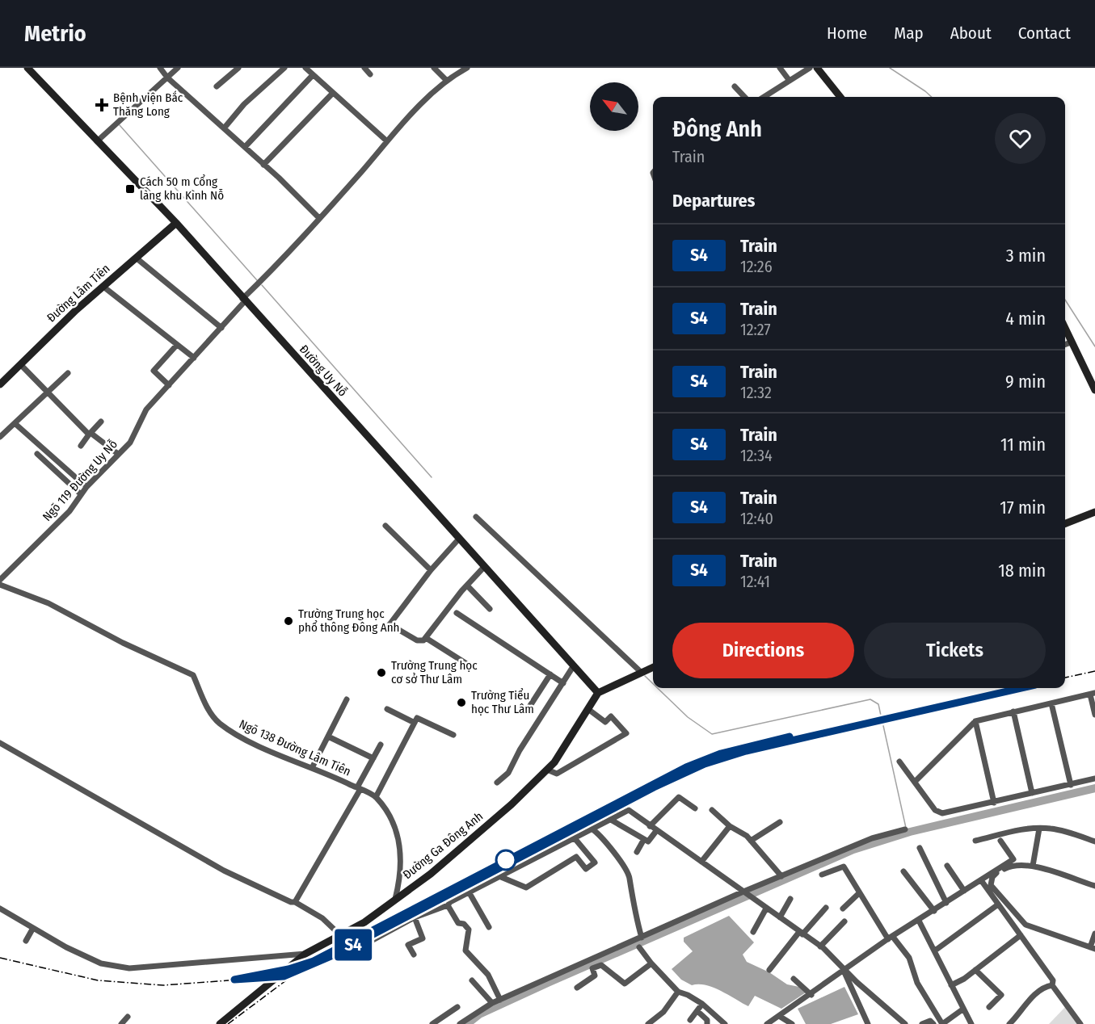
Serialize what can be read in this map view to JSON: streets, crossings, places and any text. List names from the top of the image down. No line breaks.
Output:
{"streets":{"street":["Đường Lâm Tiên","Đường Uy Nỗ","Ngõ 119 Đường Uy Nỗ","Ngõ 138 Đường Lâm Tiên","Đường Ga Đông Anh"]},"crossings":[["Đường Lâm Tiên","Đường Uy Nỗ"],["Đường Uy Nỗ","Ngõ 119 Đường Uy Nỗ"],["Đường Uy Nỗ","Đường Ga Đông Anh"]],"places":{"health":["Bệnh viện Bắc Thăng Long"],"transit":["Cách 50 m Cổng làng khu Kình Nỗ"],"other":["Trường Trung học phổ thông Đông Anh","Trường Trung học cơ sở Thư Lâm","Trường Tiểu học Thư Lâm"]},"north":"top left","page":{"header":"Metrio","nav":["Home","Map","About","Contact"],"on_map":"S4","heading":[["Đông Anh","Train"],"Departures"],"list":[{"mark":"S4","name":"Train","note":"12:26","value":"3 min"},{"mark":"S4","name":"Train","note":"12:27","value":"4 min"},{"mark":"S4","name":"Train","note":"12:32","value":"9 min"},{"mark":"S4","name":"Train","note":"12:34","value":"11 min"},{"mark":"S4","name":"Train","note":"12:40","value":"17 min"},{"mark":"S4","name":"Train","note":"12:41","value":"18 min"}],"buttons":["Directions","Tickets"]}}
